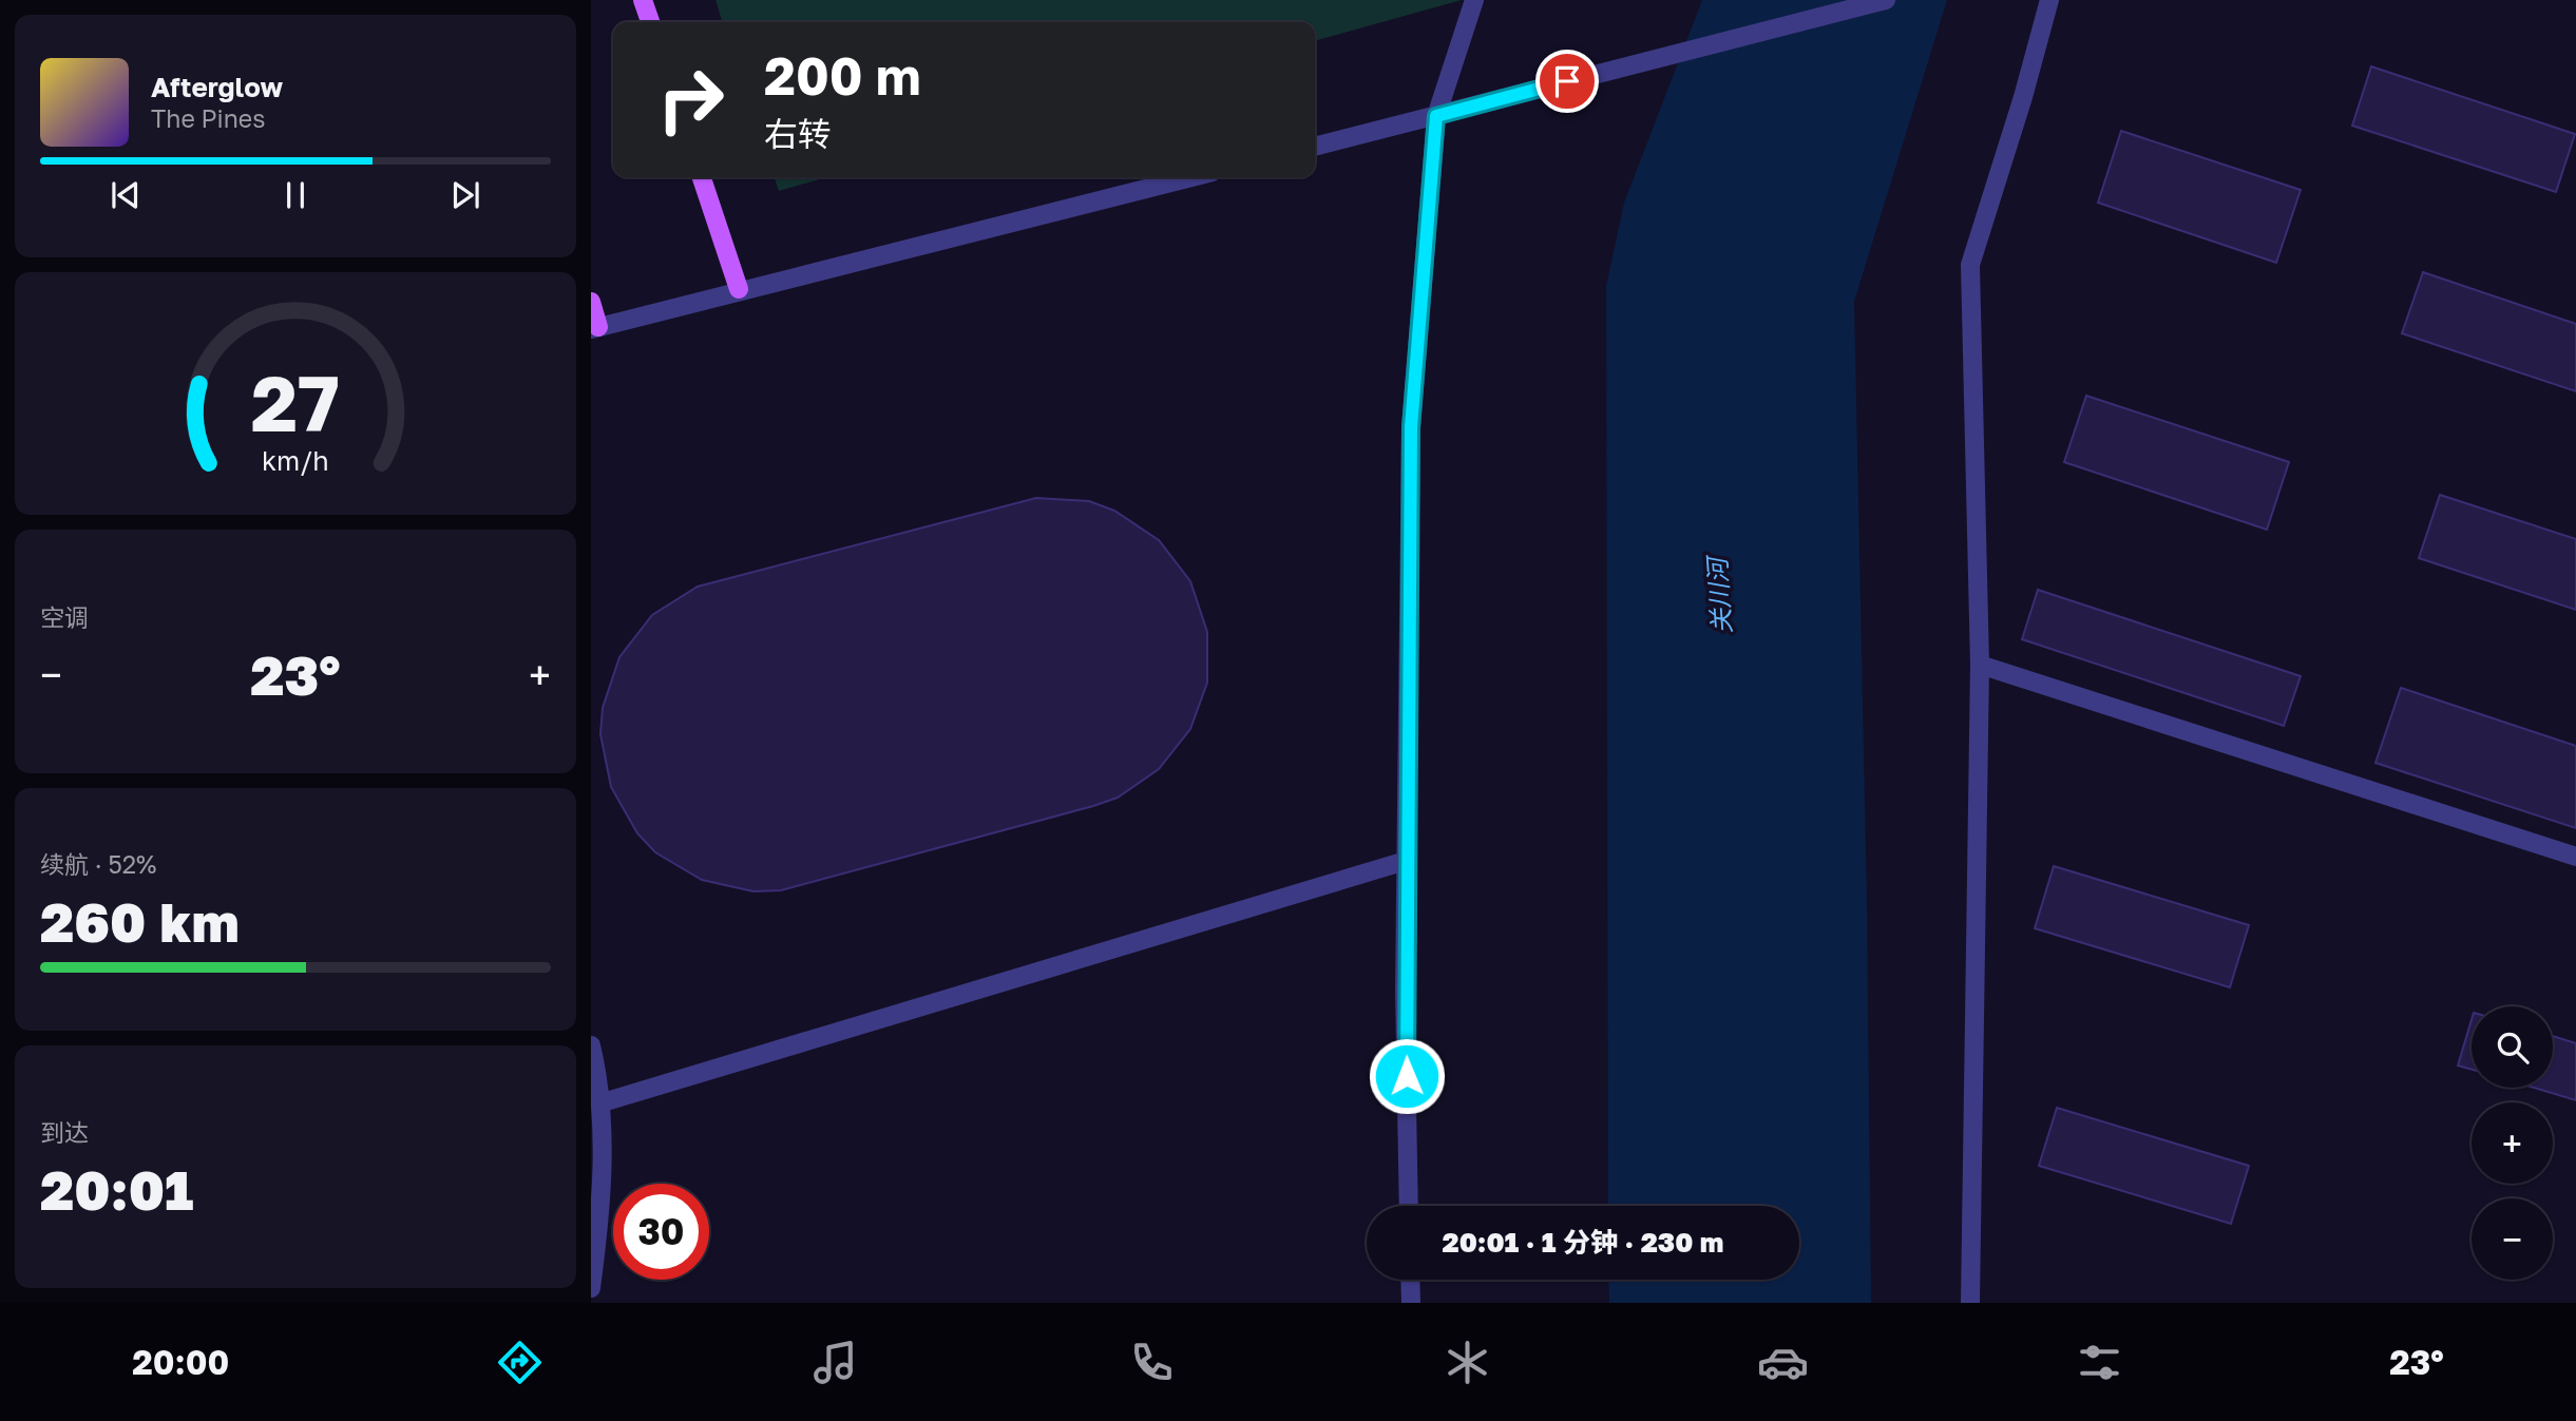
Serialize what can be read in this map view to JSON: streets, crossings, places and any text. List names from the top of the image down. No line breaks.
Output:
{"water":["关川河"],"page":{"turn":["200 m","右转"],"song":["Afterglow","The Pines"],"tile":["空调",["续航 · 52%","260 km"],["到达","20:01"]],"heat":["−","23°","+"],"map_buttons":["+","−"],"limit":"30","trip":"20:01 · 1 分钟 · 230 m","tabs":["20:00","23°"],"gauge":["27","km/h"]}}
